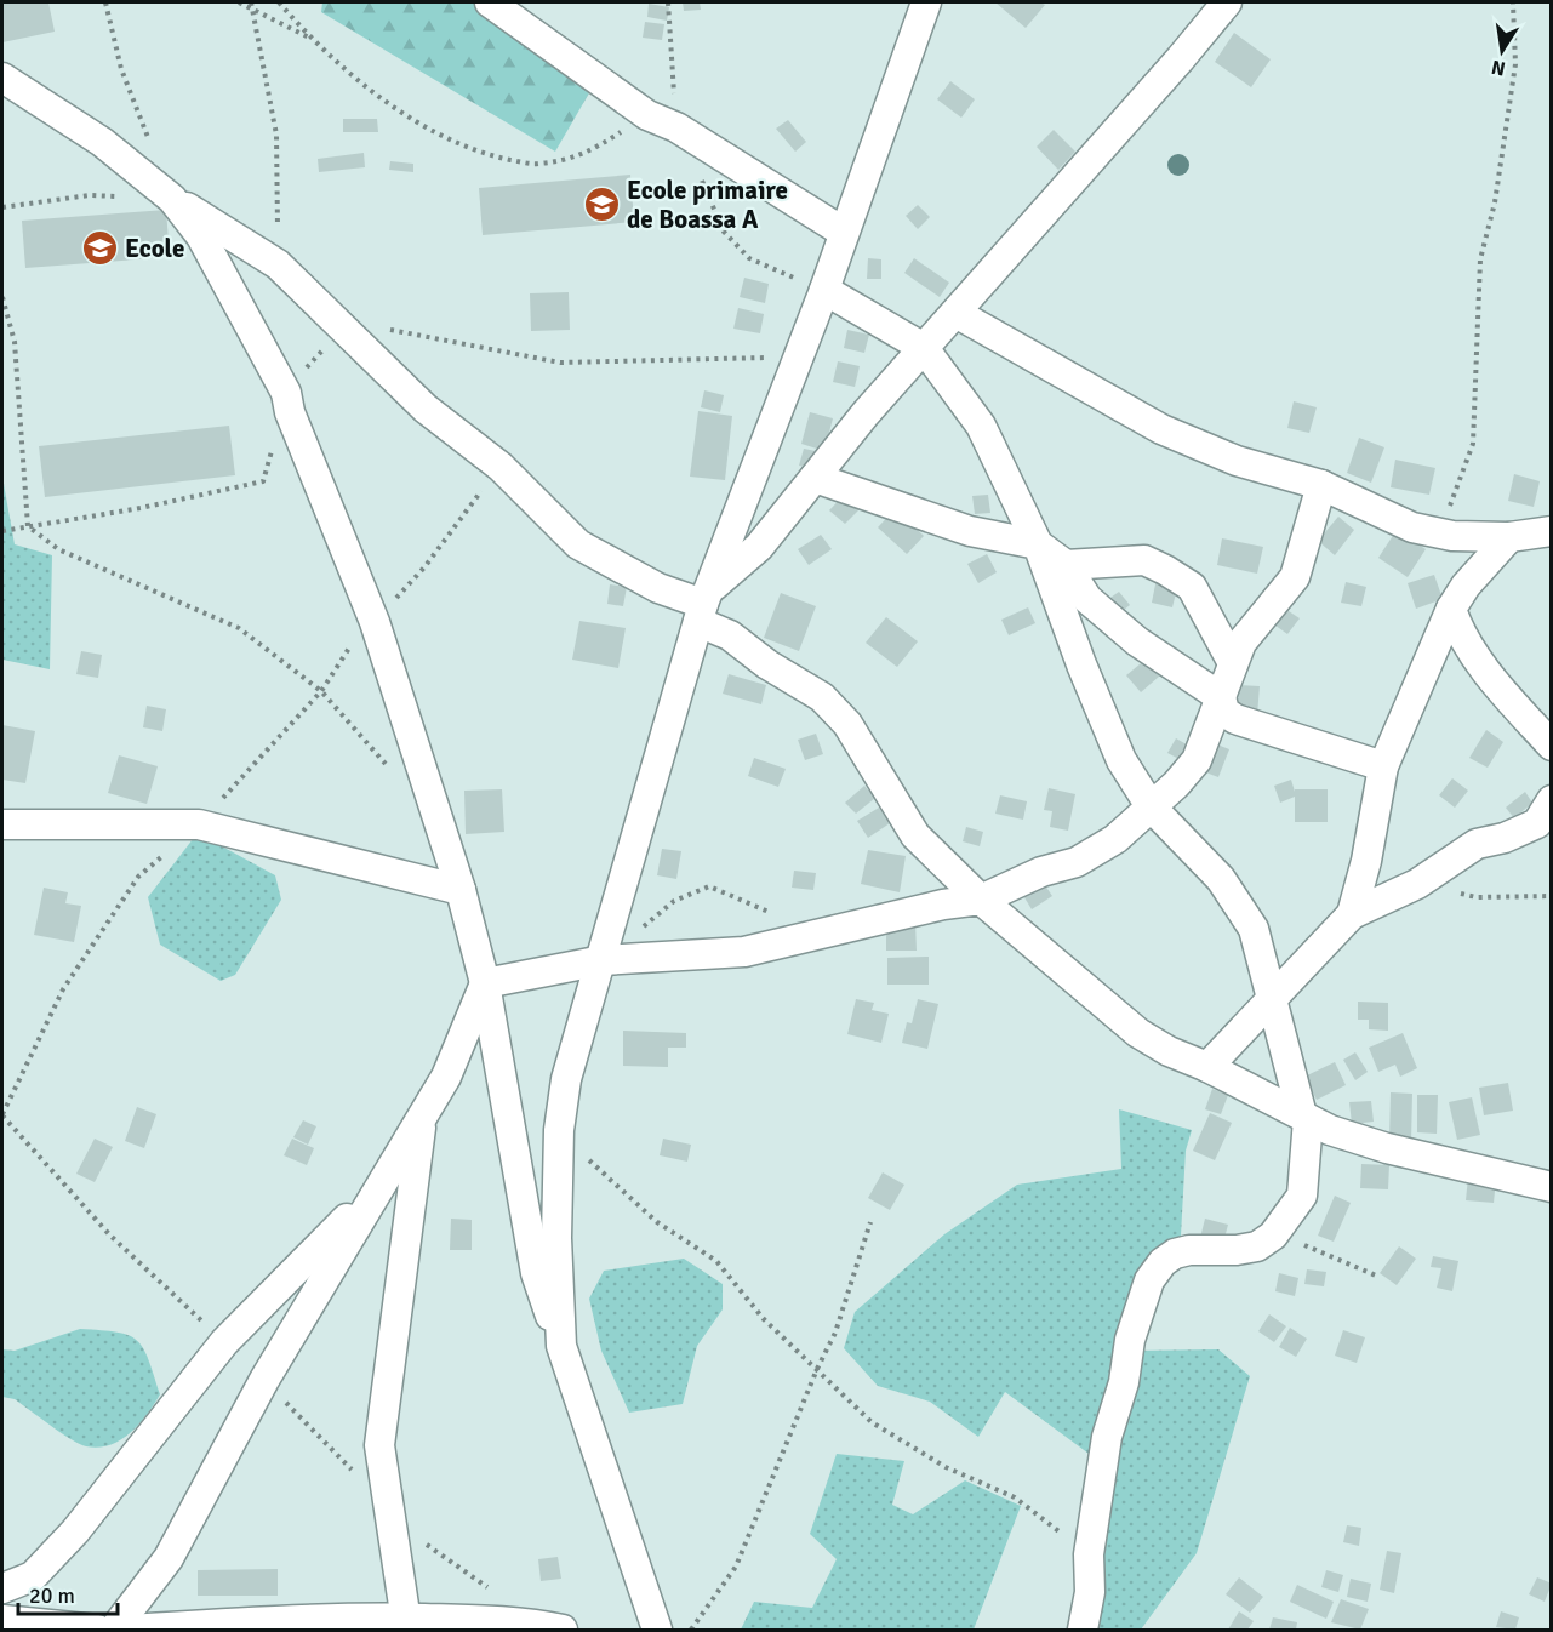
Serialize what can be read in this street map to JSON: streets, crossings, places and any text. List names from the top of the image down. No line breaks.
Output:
{"places":{"school or university":["Ecole primaire de Boassa A","Ecole"]},"scale_bar":"20 m","north":"bottom"}
